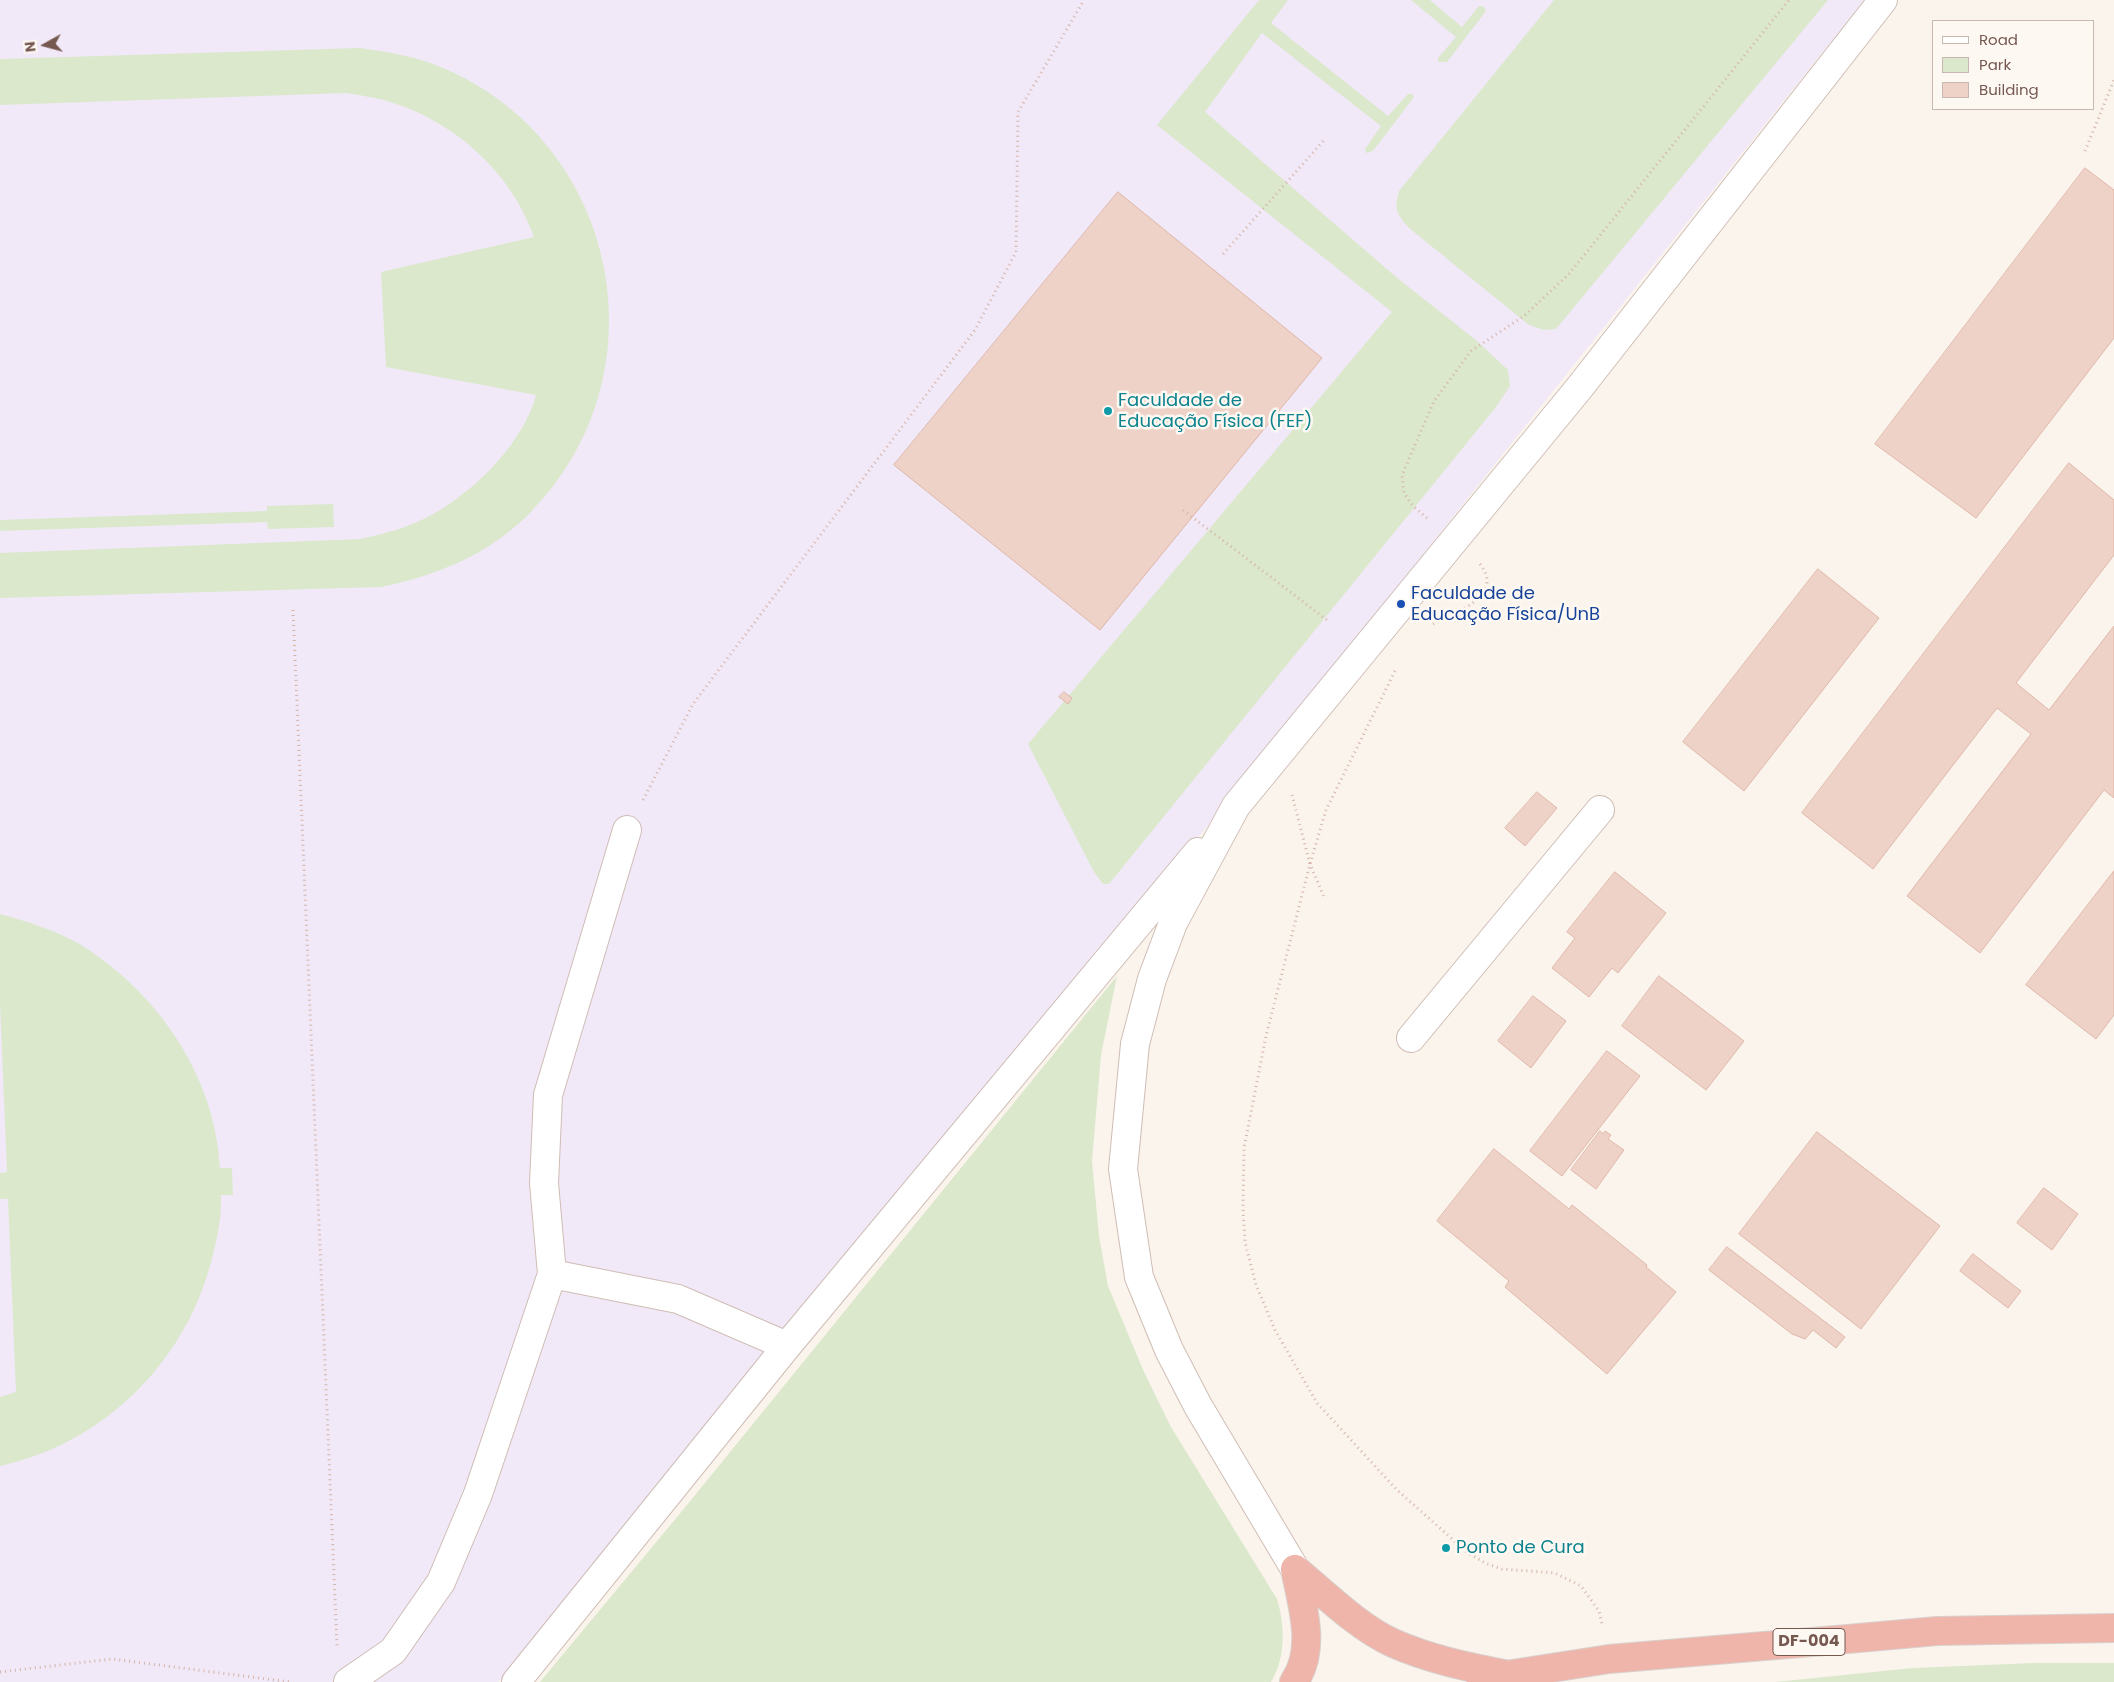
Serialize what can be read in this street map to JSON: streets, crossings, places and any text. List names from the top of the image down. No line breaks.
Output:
{"streets":{"highway":["DF-004"]},"places":["Faculdade de Educação Física (FEF)","Faculdade de Educação Física/UnB","Ponto de Cura"],"legend":["Road","Park","Building"],"north":"left"}
